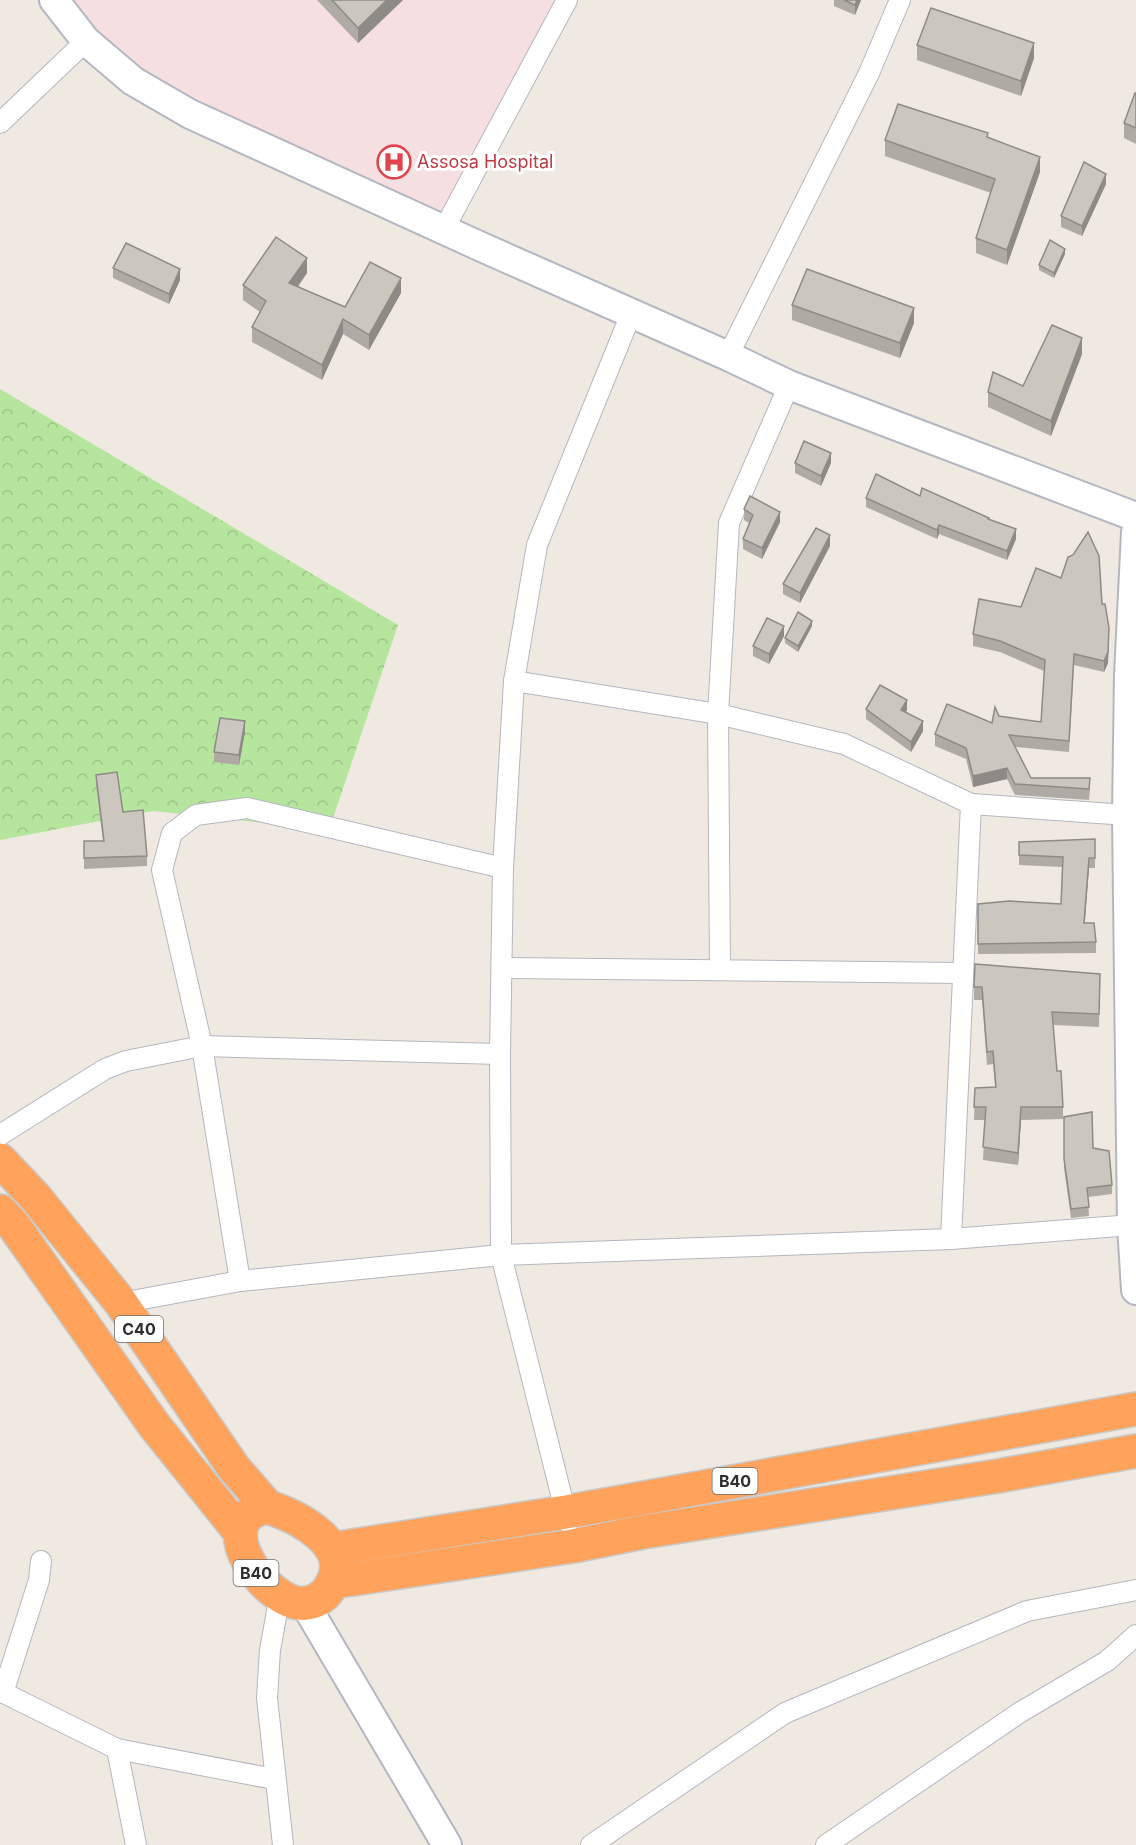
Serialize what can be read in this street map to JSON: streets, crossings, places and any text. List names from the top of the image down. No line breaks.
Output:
{"streets":{"highway":["C40","B40"]},"crossings":[["C40","B40"]],"places":{"hospital":["Assosa Hospital"]}}
